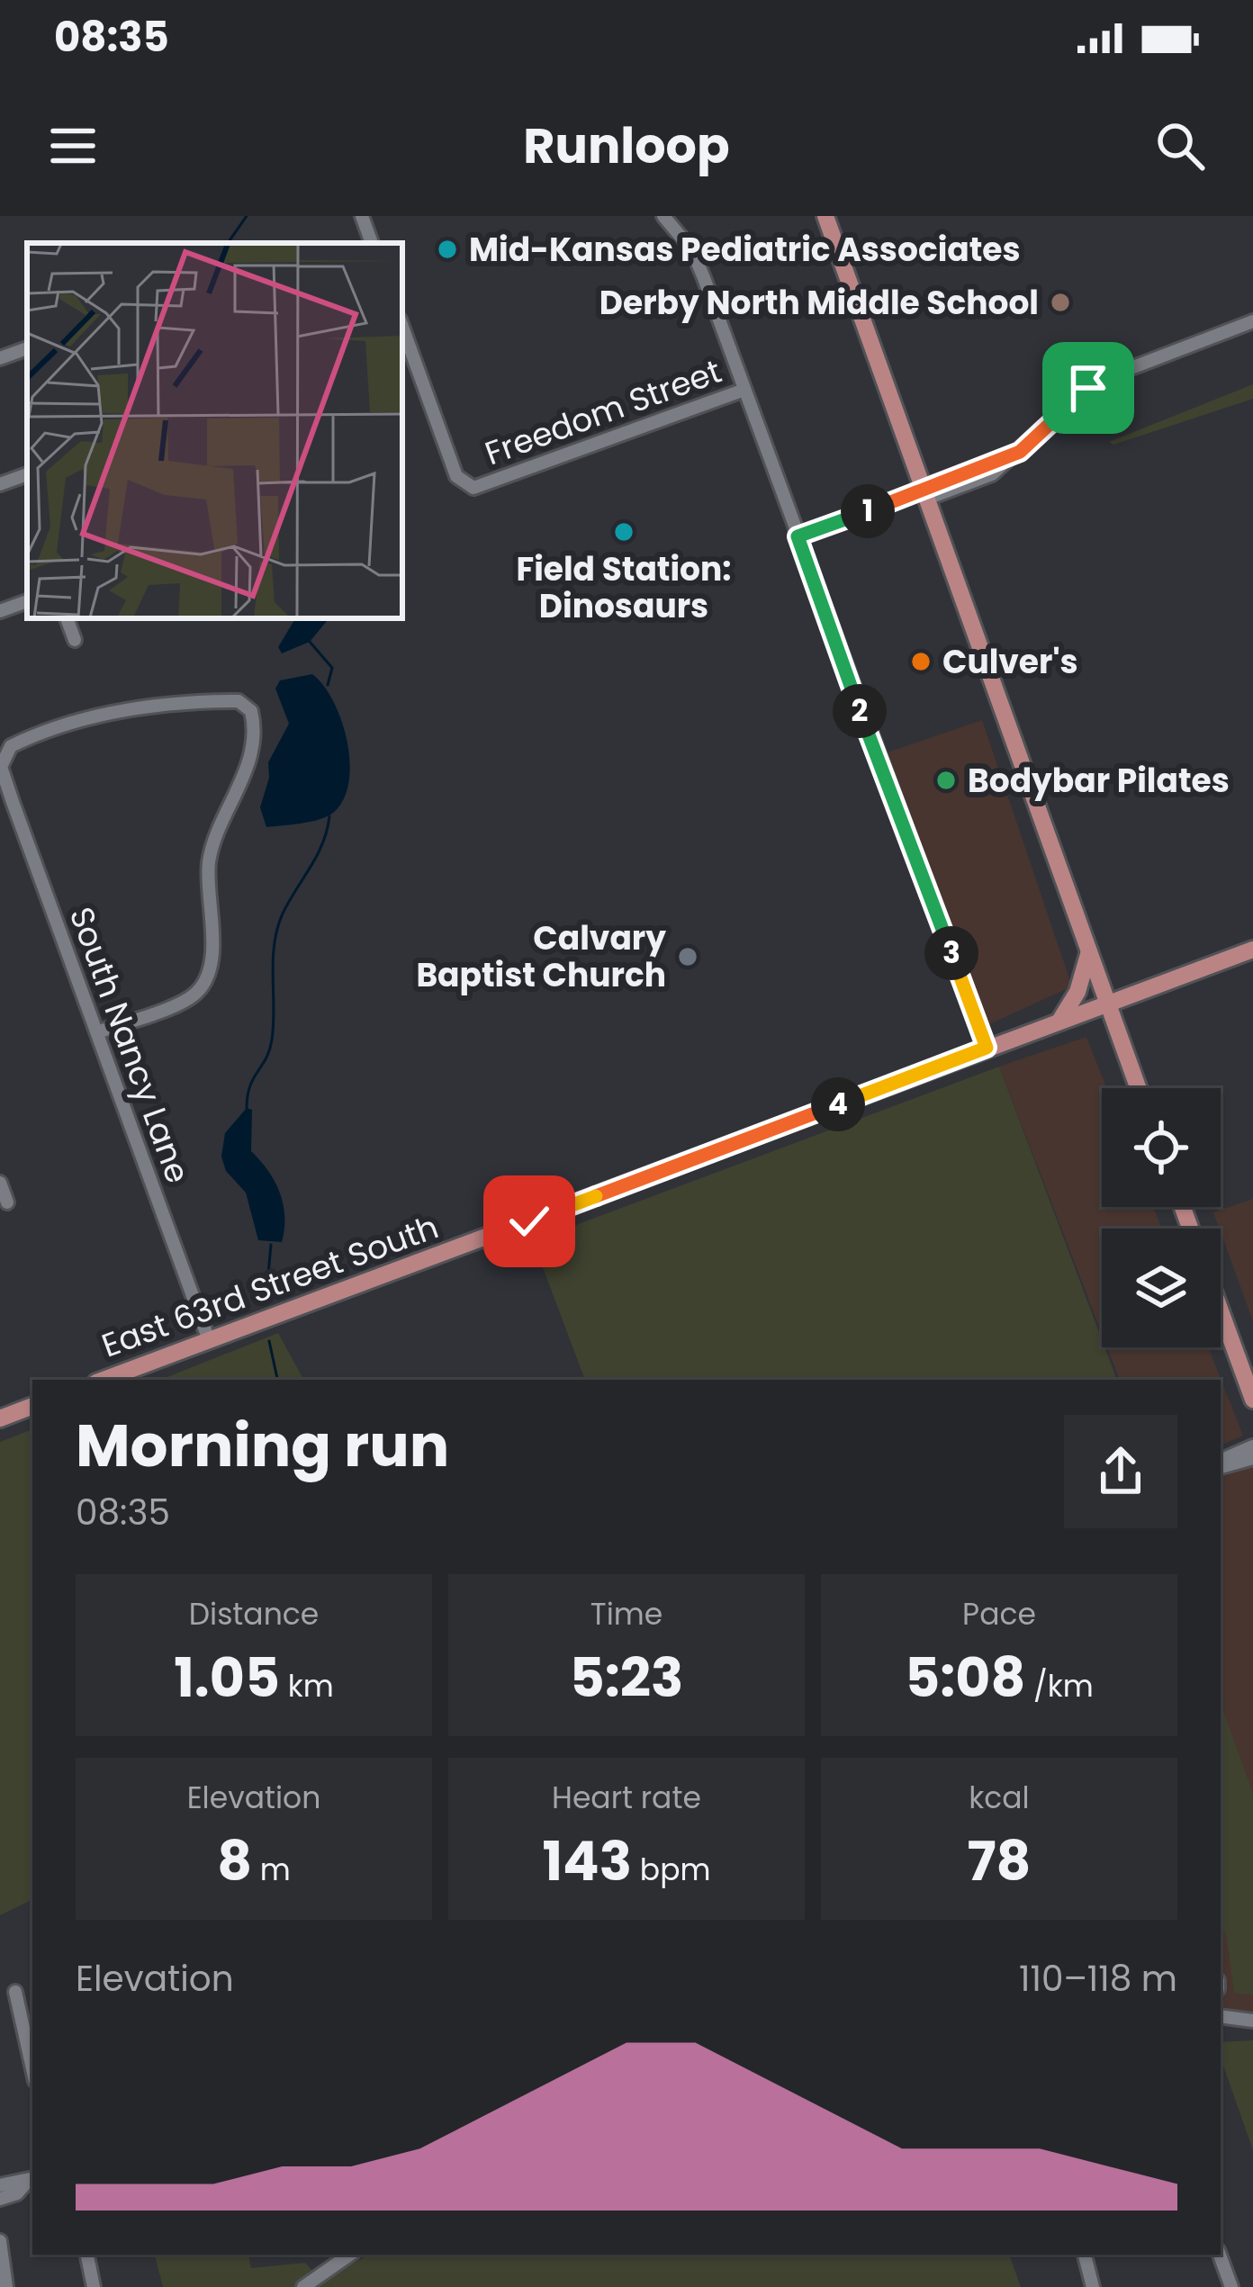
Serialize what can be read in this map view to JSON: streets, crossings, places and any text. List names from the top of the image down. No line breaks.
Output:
{"streets":{"main road":["East 63rd Street South"],"street":["Freedom Street","South Nancy Lane"]},"crossings":[["South Nancy Lane","East 63rd Street South"]],"places":["Mid-Kansas Pediatric Associates","Derby North Middle School","Field Station: Dinosaurs","Culver's","Bodybar Pilates","Calvary Baptist Church"],"page":{"status":"08:35","header":"Runloop","pins":["1","2","3","4"],"heading":["Morning run","08:35"],"stats":[["Distance","1.05 km"],["Time","5:23"],["Pace","5:08 /km"],["Elevation","8 m"],["Heart rate","143 bpm"],["kcal","78"]],"chart":["Elevation","110–118 m"]}}
